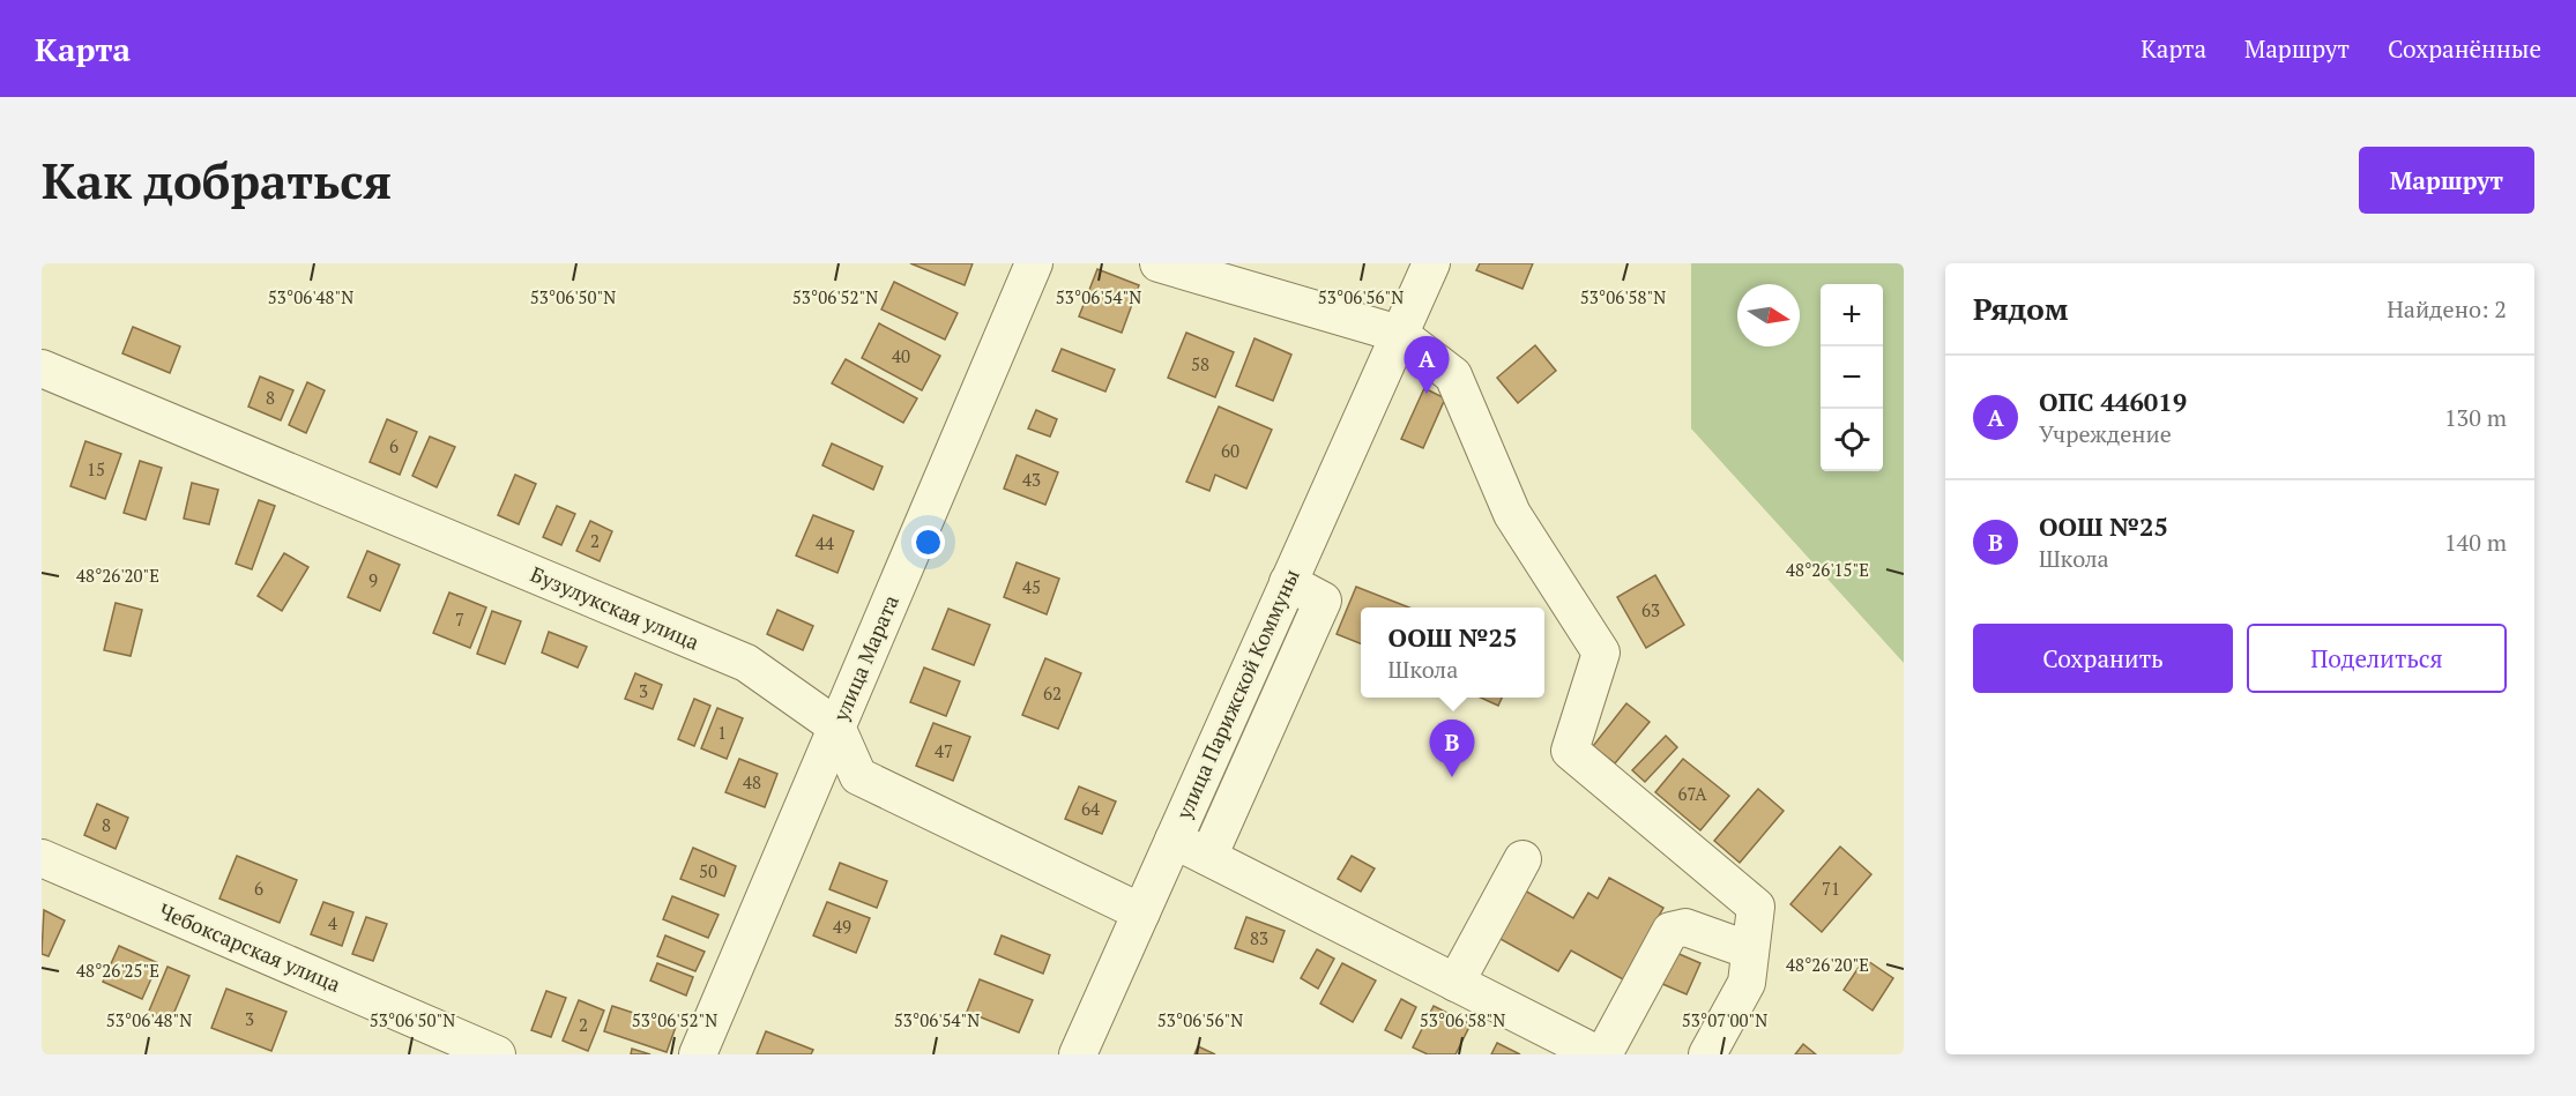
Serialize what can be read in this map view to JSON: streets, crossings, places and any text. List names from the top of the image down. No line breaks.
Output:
{"streets":{"street":["Бузулукская улица","улица Марата","улица Парижской Коммуны","Чебоксарская улица"]},"crossings":[["Бузулукская улица","улица Марата"]],"house_numbers":["40","58","8","6","60","15","43","2","44","9","45","63","7","3","62","1","47","48","67А","64","8","50","6","71","4","49","83","3","2"],"north":"right","page":{"header":"Карта","nav":["Карта","Маршрут","Сохранённые"],"buttons":["Маршрут",["Сохранить","Поделиться"]],"title":"Как добраться","heading":["Рядом","Найдено: 2"],"map_buttons":["+","−"],"pins":["A","B"],"list":[{"mark":"A","name":"ОПС 446019","note":"Учреждение","value":"130 m"},{"mark":"B","name":"ООШ №25","note":"Школа","value":"140 m"}],"popup":["ООШ №25","Школа"]},"coordinates":["53°06'48\"N","53°06'50\"N","53°06'52\"N","53°06'54\"N","53°06'56\"N","53°06'58\"N","48°26'15\"E","48°26'20\"E","48°26'25\"E","53°07'00\"N"]}
